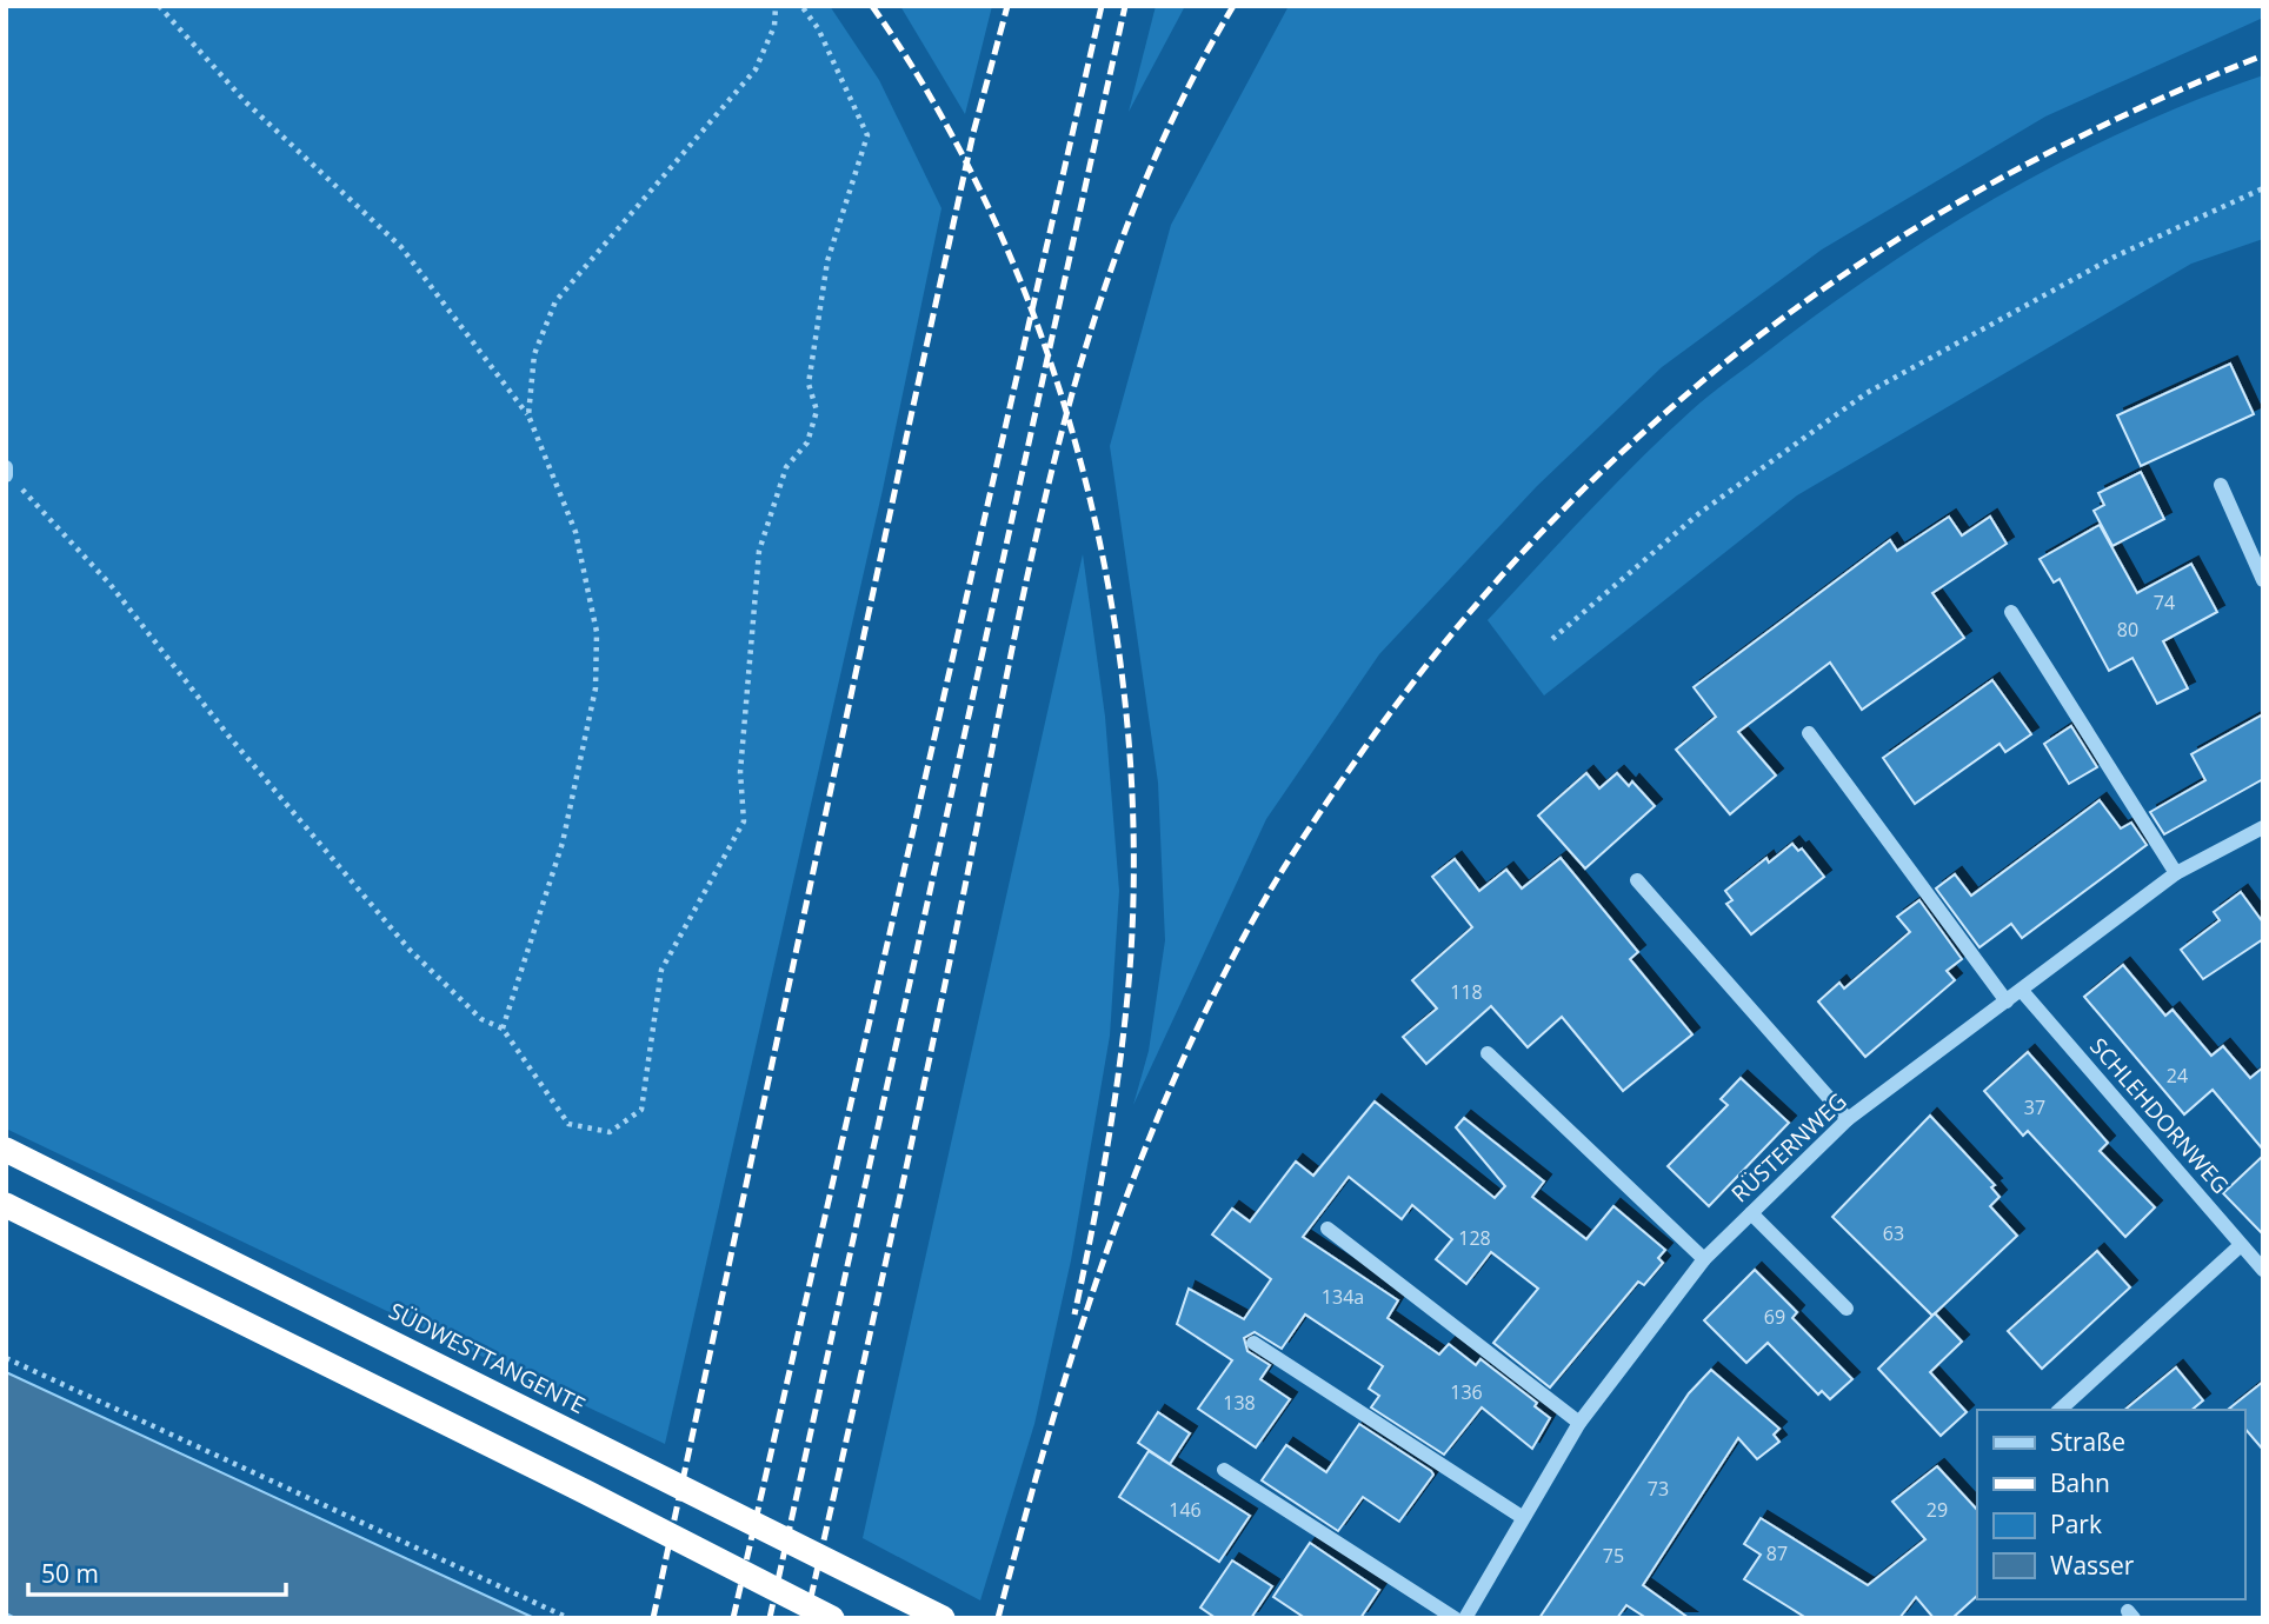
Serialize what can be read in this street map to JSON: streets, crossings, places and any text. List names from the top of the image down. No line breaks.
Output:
{"streets":{"highway":["SÜDWESTTANGENTE"],"street":["SCHLEHDORNWEG","RÜSTERNWEG"]},"crossings":[["SCHLEHDORNWEG","RÜSTERNWEG"]],"house_numbers":["74","80","118","24","37","63","128","134a","69","136","138","73","146","29","87","75"],"legend":["Straße","Bahn","Park","Wasser"],"scale_bar":"50 m"}
